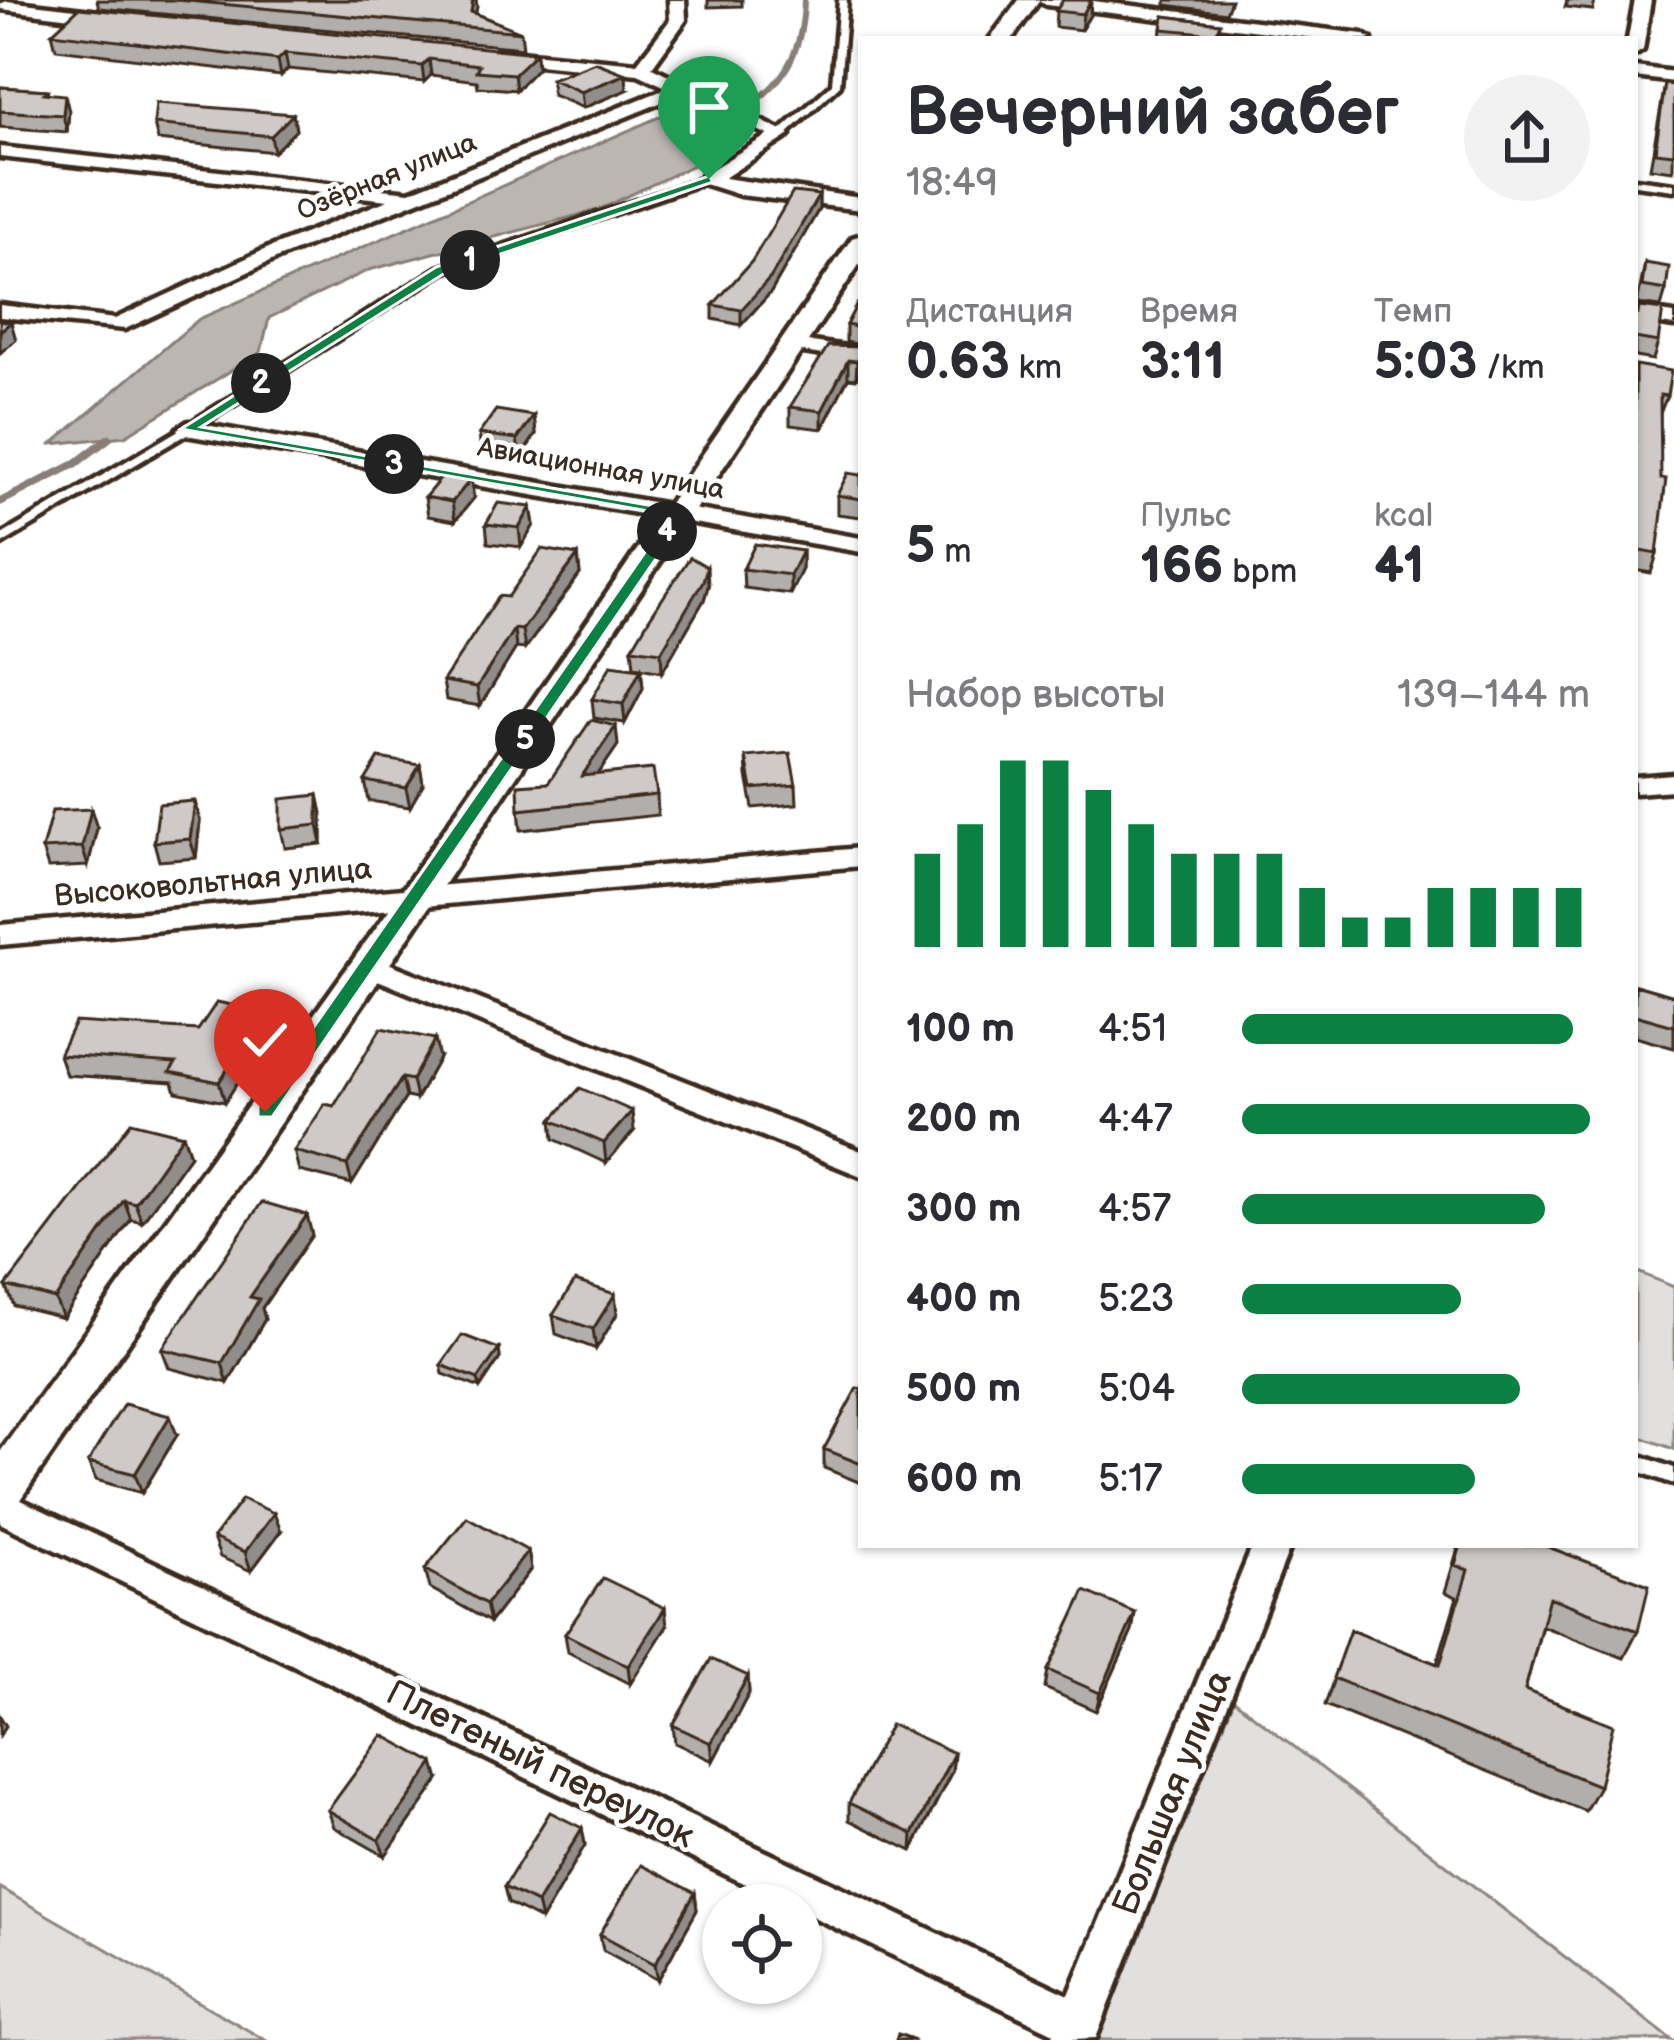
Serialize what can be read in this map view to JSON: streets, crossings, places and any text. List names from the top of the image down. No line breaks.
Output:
{"streets":{"street":["Озёрная улица","Авиационная улица","Высоковольтная улица","Плетеный переулок","Большая улица"]},"crossings":[["Плетеный переулок","Большая улица"]],"page":{"heading":["Вечерний забег","18:49"],"pins":["1","2","3","4","5"],"stats":[["Дистанция","0.63 km"],["Время","3:11"],["Темп","5:03 /km"],["5 m"],["Пульс","166 bpm"],["kcal","41"]],"chart":["Набор высоты","139–144 m"],"list":[{"name":"100 m","note":"4:51"},{"name":"200 m","note":"4:47"},{"name":"300 m","note":"4:57"},{"name":"400 m","note":"5:23"},{"name":"500 m","note":"5:04"},{"name":"600 m","note":"5:17"}]}}
